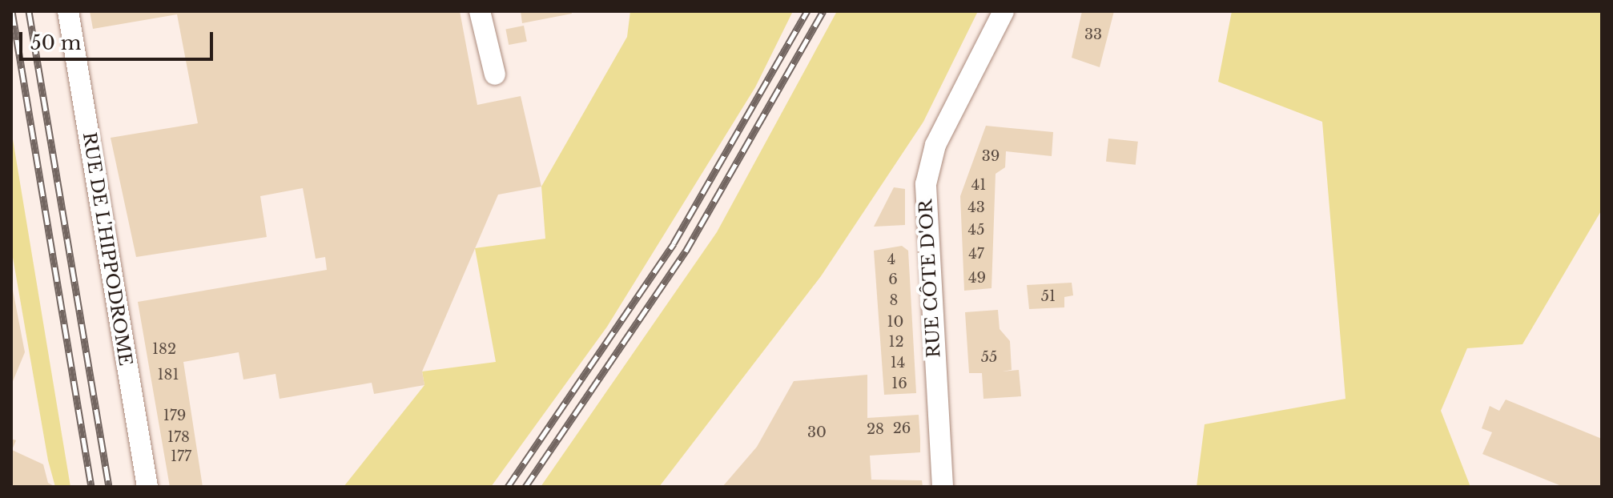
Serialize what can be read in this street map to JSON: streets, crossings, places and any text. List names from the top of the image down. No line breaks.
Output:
{"streets":{"street":["RUE DE L'HIPPODROME","RUE CÔTE D'OR"]},"house_numbers":["33","39","41","43","45","47","4","49","6","51","8","10","12","182","55","14","181","16","179","26","28","30","178","177"],"scale_bar":"50 m"}
